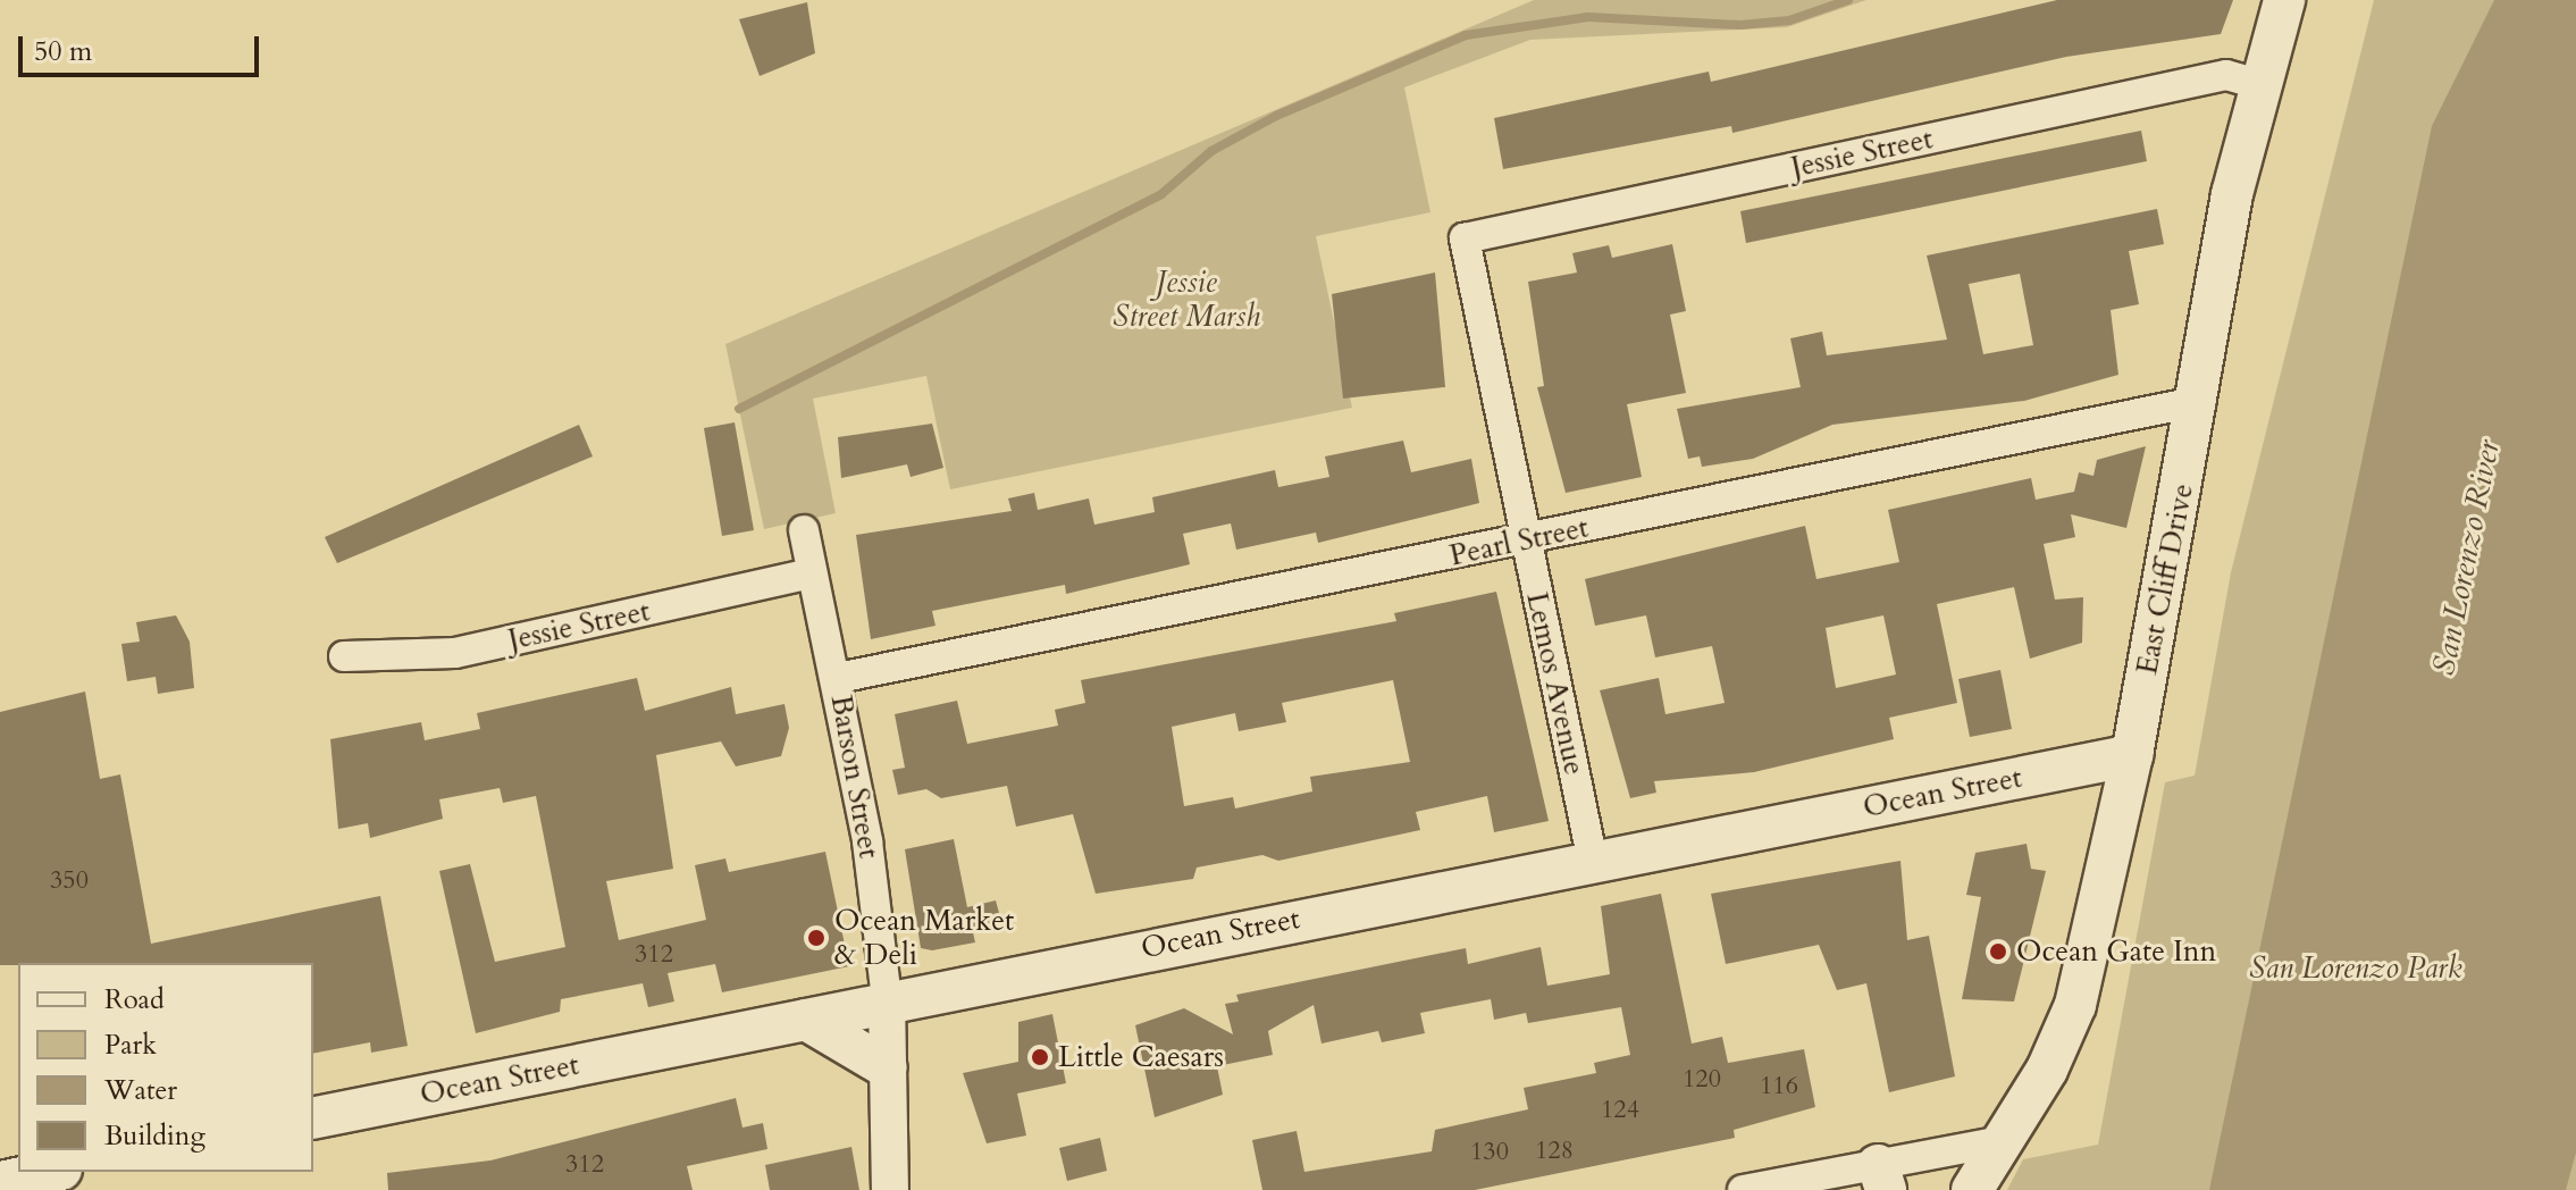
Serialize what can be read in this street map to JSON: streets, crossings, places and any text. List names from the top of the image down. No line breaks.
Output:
{"streets":{"main road":["East Cliff Drive","Ocean Street"],"street":["Jessie Street","Pearl Street","Lemos Avenue","Barson Street"]},"crossings":[["Jessie Street","East Cliff Drive"],["Jessie Street","Lemos Avenue"],["Jessie Street","Barson Street"],["Pearl Street","East Cliff Drive"],["Pearl Street","Lemos Avenue"],["Pearl Street","Barson Street"],["East Cliff Drive","Ocean Street"],["Lemos Avenue","Ocean Street"],["Barson Street","Ocean Street"]],"water":["San Lorenzo River"],"parks":["Jessie Street Marsh","San Lorenzo Park"],"places":["Ocean Market & Deli","Ocean Gate Inn","Little Caesars"],"house_numbers":["350","312","120","116","124","128","130","312"],"legend":["Road","Park","Water","Building"],"scale_bar":"50 m"}
